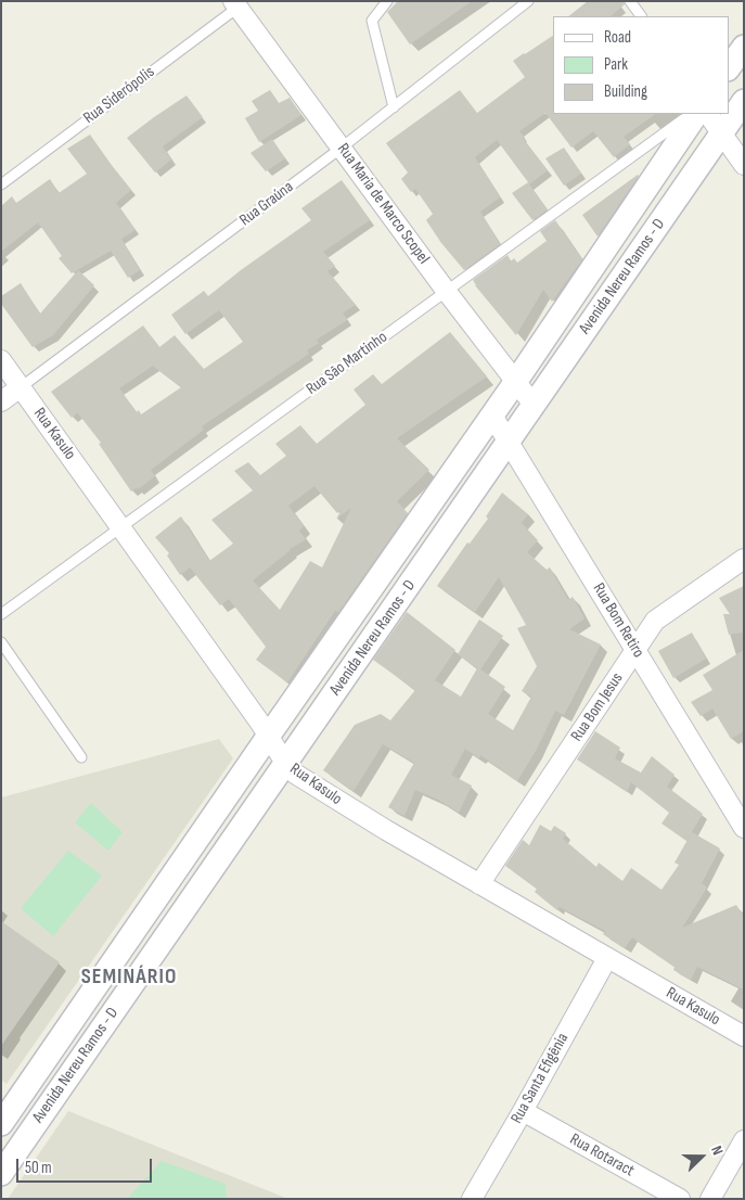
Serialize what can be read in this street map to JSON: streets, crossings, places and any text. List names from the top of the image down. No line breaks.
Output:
{"streets":{"street":["Rua Graúna","Rua Maria de Marco Scopel","Avenida Nereu Ramos - D","Rua Kasulo","Rua Bom Retiro","Rua Bom Jesus","Rua Santa Efigênia","Rua Rotaract"],"lane":["Rua Siderópolis","Rua São Martinho"]},"crossings":[["Rua Siderópolis","Rua Maria de Marco Scopel"],["Rua Graúna","Rua Maria de Marco Scopel"],["Rua Graúna","Rua Kasulo"],["Rua Maria de Marco Scopel","Avenida Nereu Ramos - D"],["Rua Maria de Marco Scopel","Rua São Martinho"],["Avenida Nereu Ramos - D","Rua Kasulo"],["Avenida Nereu Ramos - D","Rua Bom Retiro"],["Rua São Martinho","Rua Kasulo"],["Rua Kasulo","Rua Bom Jesus"],["Rua Kasulo","Rua Santa Efigênia"],["Rua Bom Retiro","Rua Bom Jesus"],["Rua Santa Efigênia","Rua Rotaract"]],"districts":["SEMINÁRIO"],"legend":["Road","Park","Building"],"scale_bar":"50 m","north":"right"}
